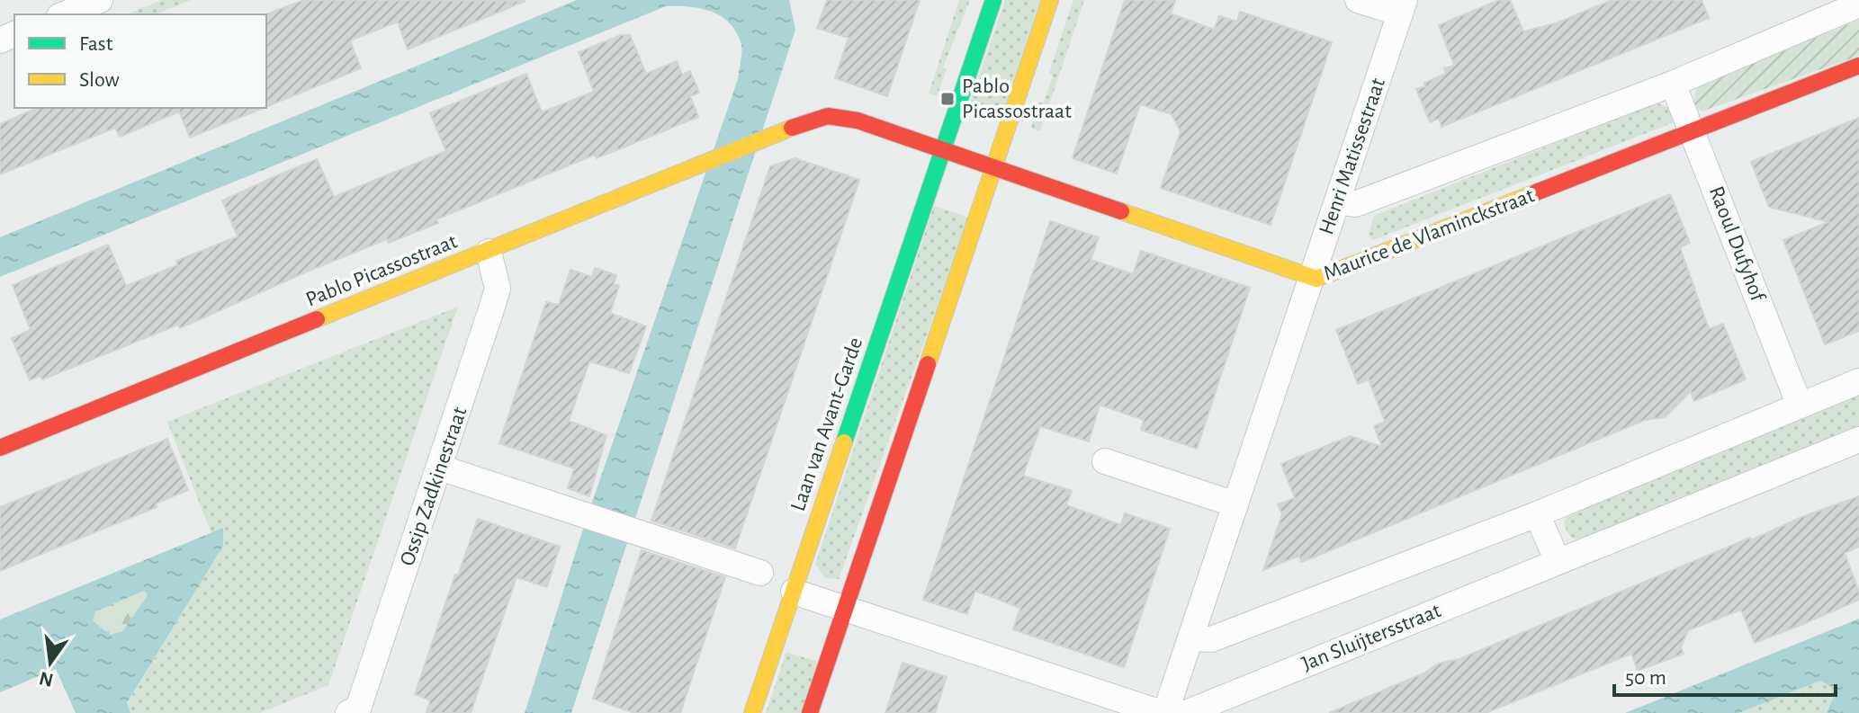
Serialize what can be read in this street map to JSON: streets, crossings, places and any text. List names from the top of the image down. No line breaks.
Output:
{"streets":{"street":["Henri Matissestraat","Maurice de Vlaminckstraat","Raoul Dufyhof","Pablo Picassostraat","Laan van Avant-Garde","Ossip Zadkinestraat","Jan Sluijtersstraat"]},"crossings":[["Henri Matissestraat","Maurice de Vlaminckstraat"],["Maurice de Vlaminckstraat","Raoul Dufyhof"],["Pablo Picassostraat","Laan van Avant-Garde"],["Pablo Picassostraat","Ossip Zadkinestraat"]],"places":{"transit":["Pablo Picassostraat"]},"legend":["Fast","Slow"],"scale_bar":"50 m","north":"bottom"}
